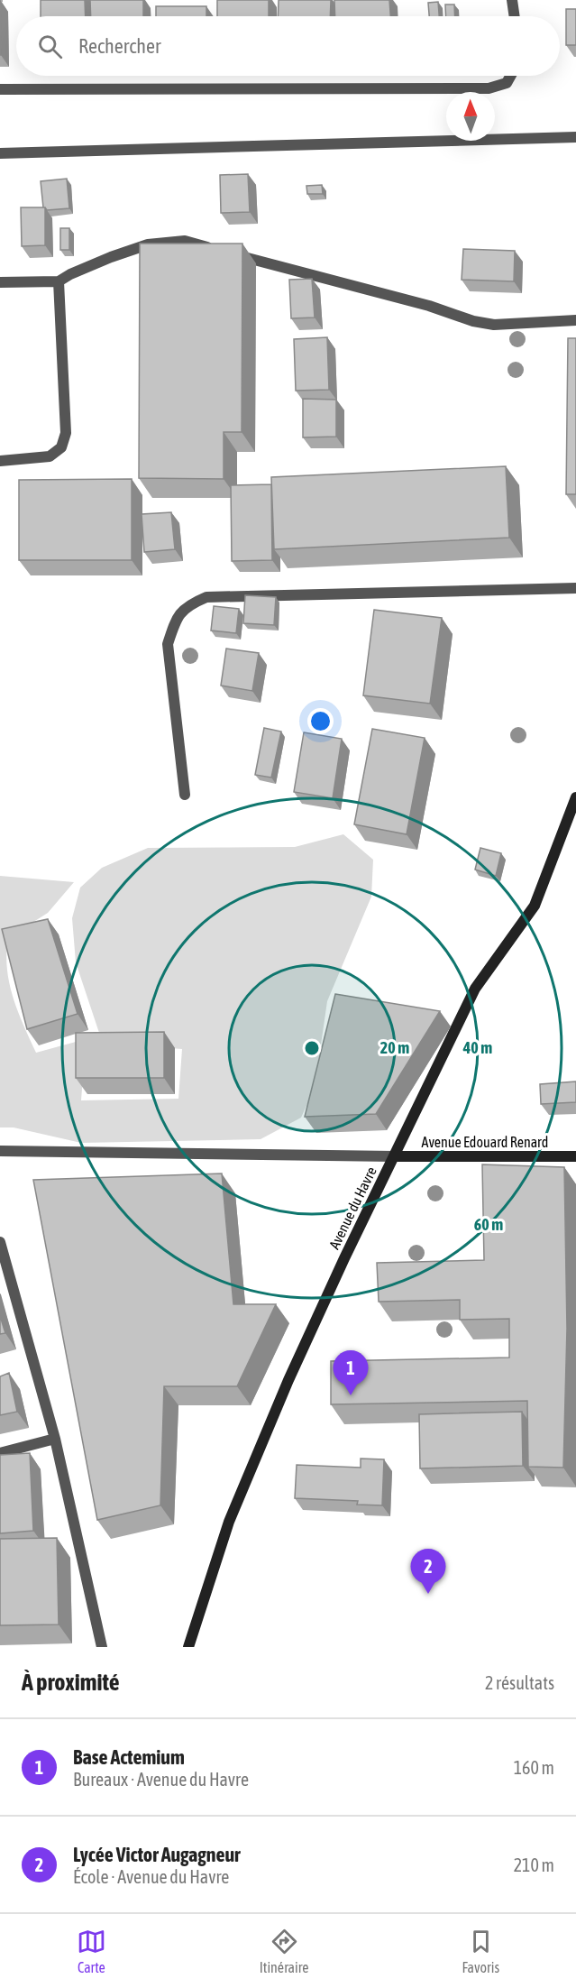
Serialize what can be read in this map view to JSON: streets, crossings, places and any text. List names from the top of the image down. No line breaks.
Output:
{"streets":{"street":["Avenue Edouard Renard","Avenue du Havre"]},"crossings":[["Avenue Edouard Renard","Avenue du Havre"]],"north":"top","page":{"search":"Rechercher","pins":["1","2"],"heading":["À proximité","2 résultats"],"list":[{"mark":"1","name":"Base Actemium","note":"Bureaux · Avenue du Havre","value":"160 m"},{"mark":"2","name":"Lycée Victor Augagneur","note":"École · Avenue du Havre","value":"210 m"}],"nav":["Carte","Itinéraire","Favoris"]},"rings":["20 m","40 m","60 m"]}
